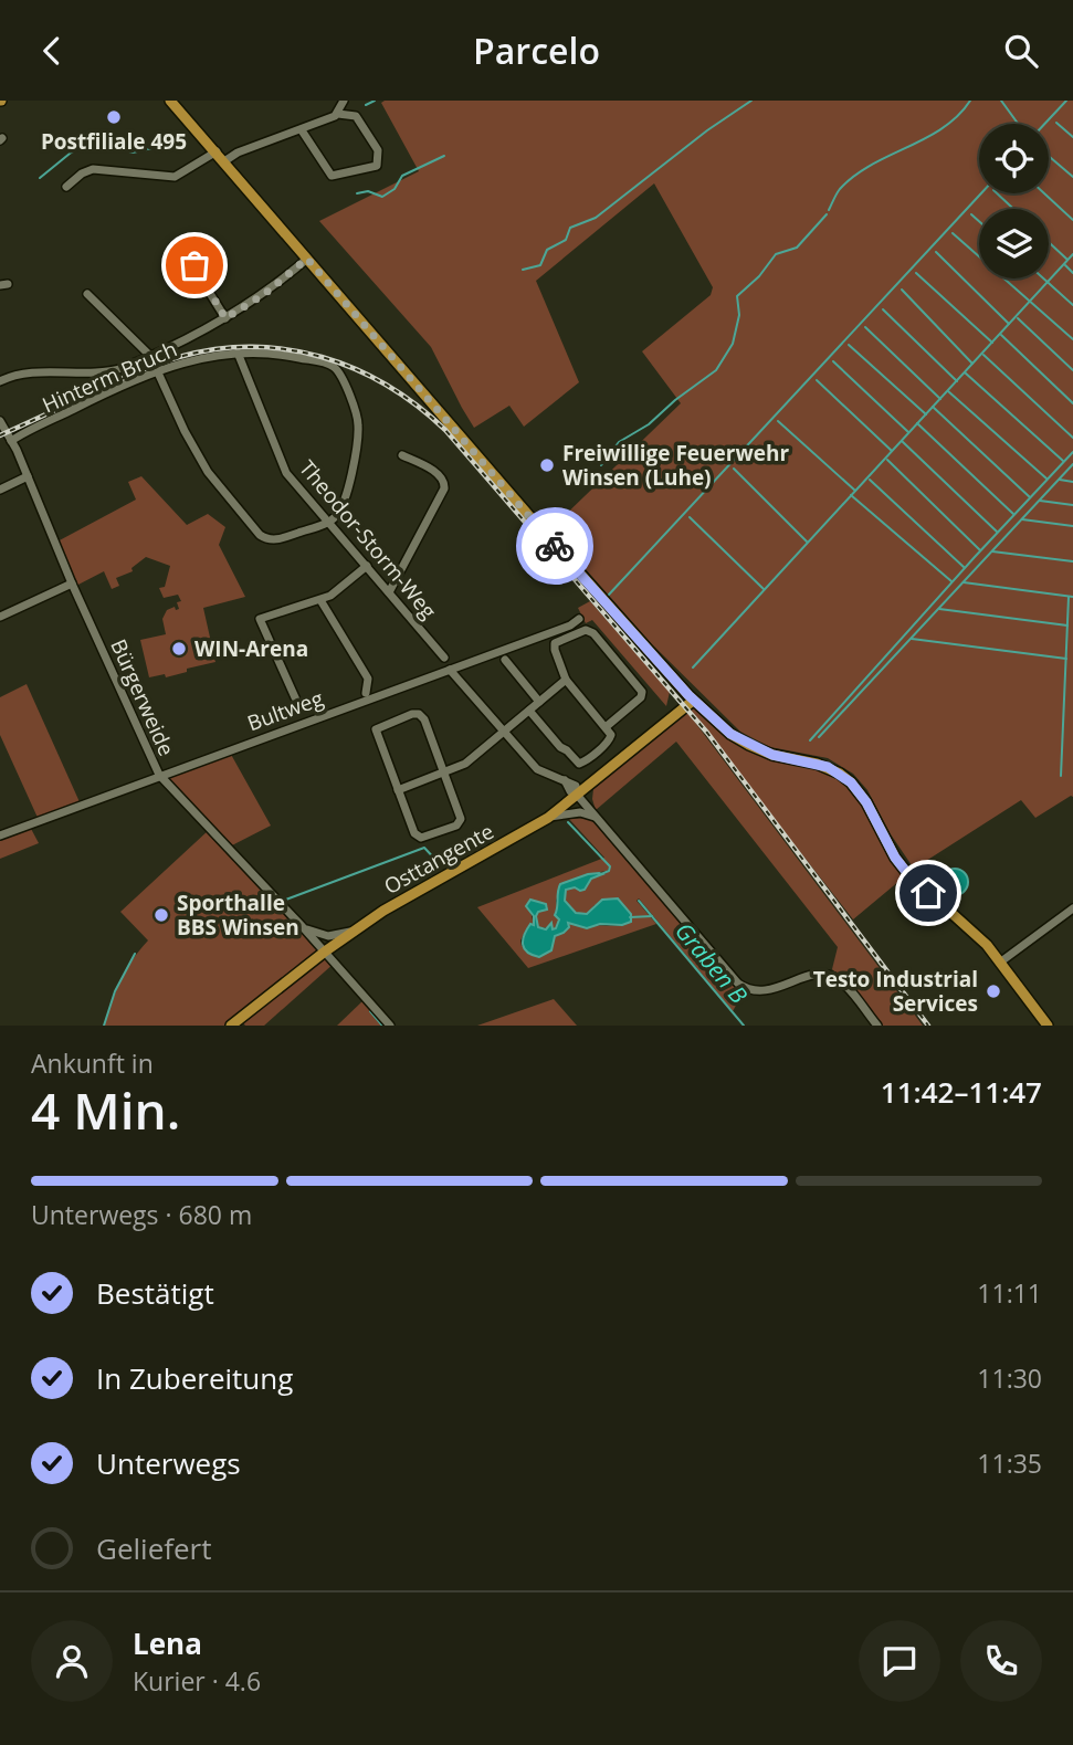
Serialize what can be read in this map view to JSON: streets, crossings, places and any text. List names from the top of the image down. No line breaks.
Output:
{"streets":{"main road":["Osttangente"],"street":["Hinterm Bruch","Theodor-Storm-Weg","Bürgerweide","Bultweg"]},"crossings":[["Hinterm Bruch","Theodor-Storm-Weg"],["Hinterm Bruch","Bürgerweide"],["Bürgerweide","Bultweg"],["Bürgerweide","Osttangente"]],"water":["Graben B"],"places":["Postfiliale 495","Freiwillige Feuerwehr Winsen (Luhe)","WIN-Arena","Sporthalle BBS Winsen","Testo Industrial Services"],"page":{"header":"Parcelo","heading":["4 Min.","Ankunft in","11:42–11:47"],"panel":["Lena","Kurier · 4.6"],"bar":"Unterwegs · 680 m","list":[["Bestätigt","11:11"],["In Zubereitung","11:30"],["Unterwegs","11:35"],"Geliefert"]}}
